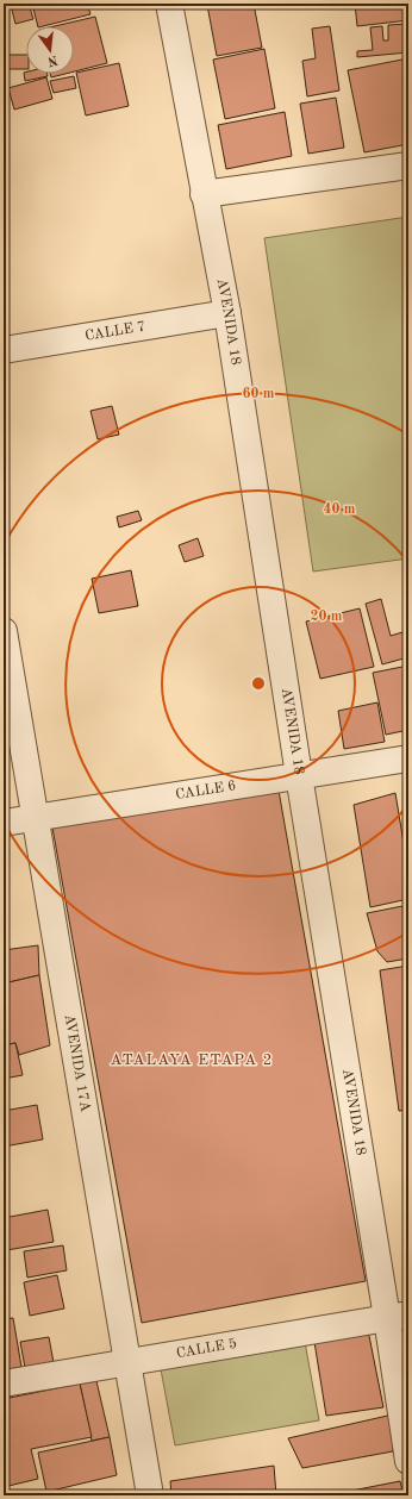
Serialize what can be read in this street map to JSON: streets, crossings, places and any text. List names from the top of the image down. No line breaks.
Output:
{"streets":{"street":["AVENIDA 18","CALLE 7","CALLE 6","AVENIDA 17A","CALLE 5"]},"crossings":[["AVENIDA 18","CALLE 7"],["AVENIDA 18","CALLE 6"],["AVENIDA 18","CALLE 5"],["CALLE 6","AVENIDA 17A"],["AVENIDA 17A","CALLE 5"]],"districts":["ATALAYA ETAPA 2"],"north":"bottom","rings":["60 m","40 m","20 m"]}
